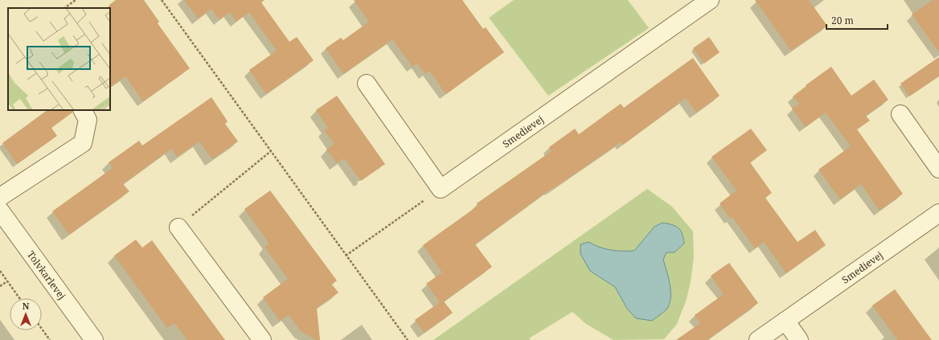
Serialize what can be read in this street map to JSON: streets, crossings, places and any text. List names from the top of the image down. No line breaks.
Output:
{"streets":{"street":["Smedievej","Tolvkarlevej"]},"scale_bar":"20 m","north":"top"}
